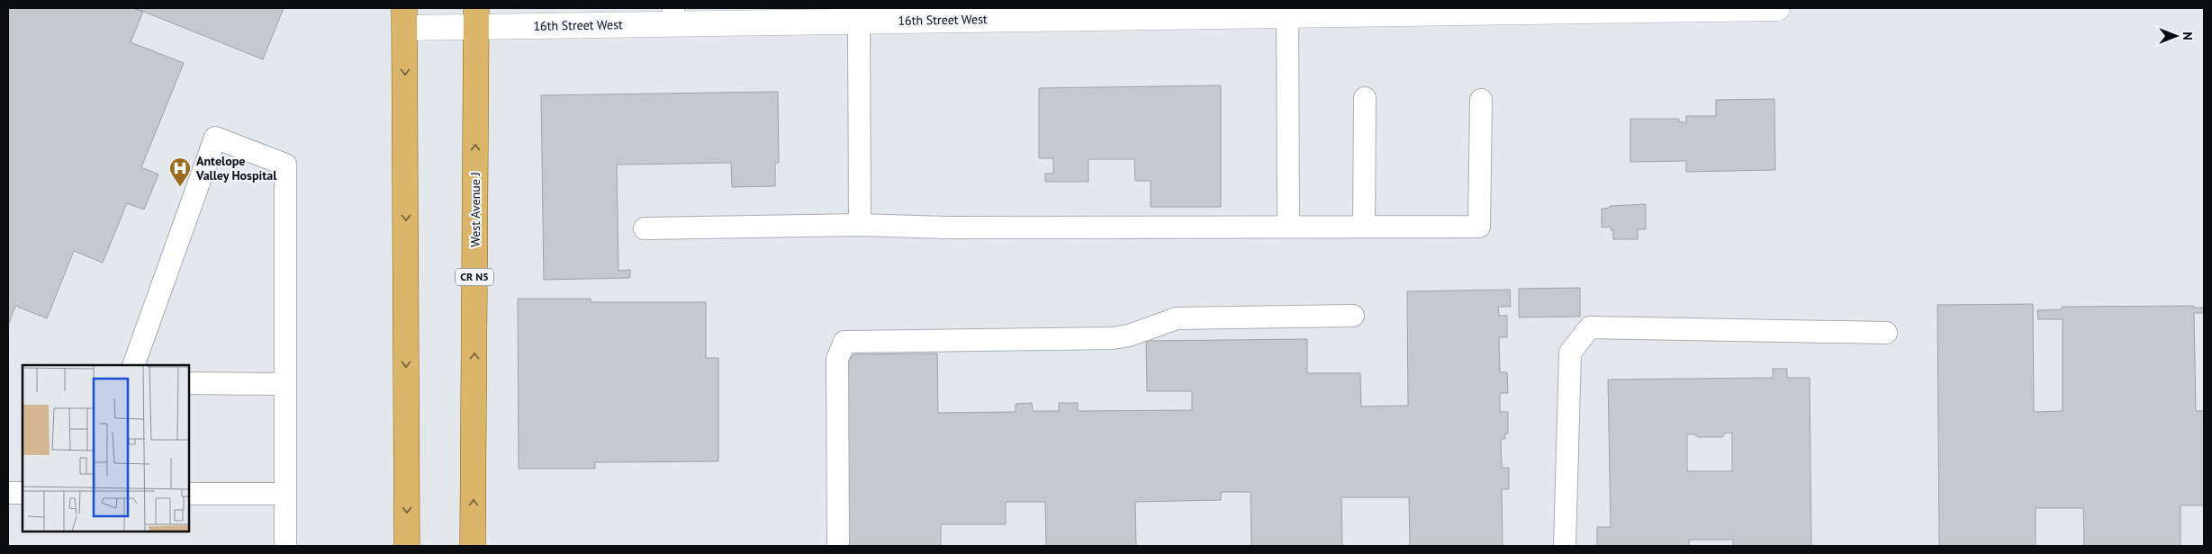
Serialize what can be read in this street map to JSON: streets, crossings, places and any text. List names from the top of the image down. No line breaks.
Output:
{"streets":{"main road":["West Avenue J","CR N5"],"street":["16th Street West"]},"crossings":[["16th Street West","West Avenue J"]],"places":{"hospital":["Antelope Valley Hospital"]},"north":"right"}
